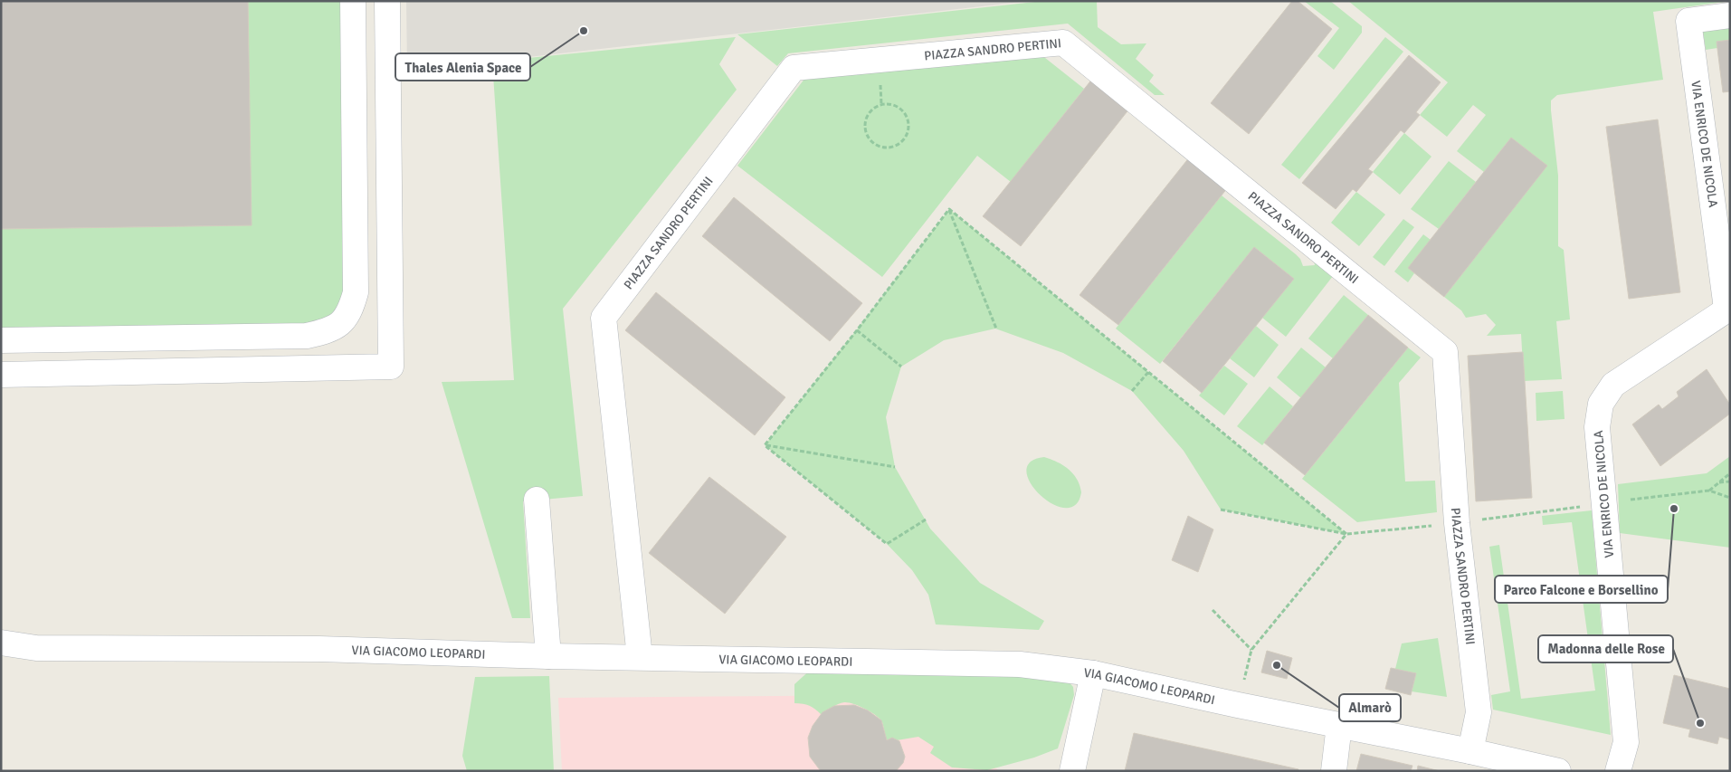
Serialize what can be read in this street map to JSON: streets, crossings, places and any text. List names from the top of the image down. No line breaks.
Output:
{"streets":{"street":["PIAZZA SANDRO PERTINI","VIA ENRICO DE NICOLA","VIA GIACOMO LEOPARDI"]},"crossings":[["PIAZZA SANDRO PERTINI","VIA GIACOMO LEOPARDI"]],"places":["Thales Alenia Space","Parco Falcone e Borsellino","Almarò","Madonna delle Rose"]}
